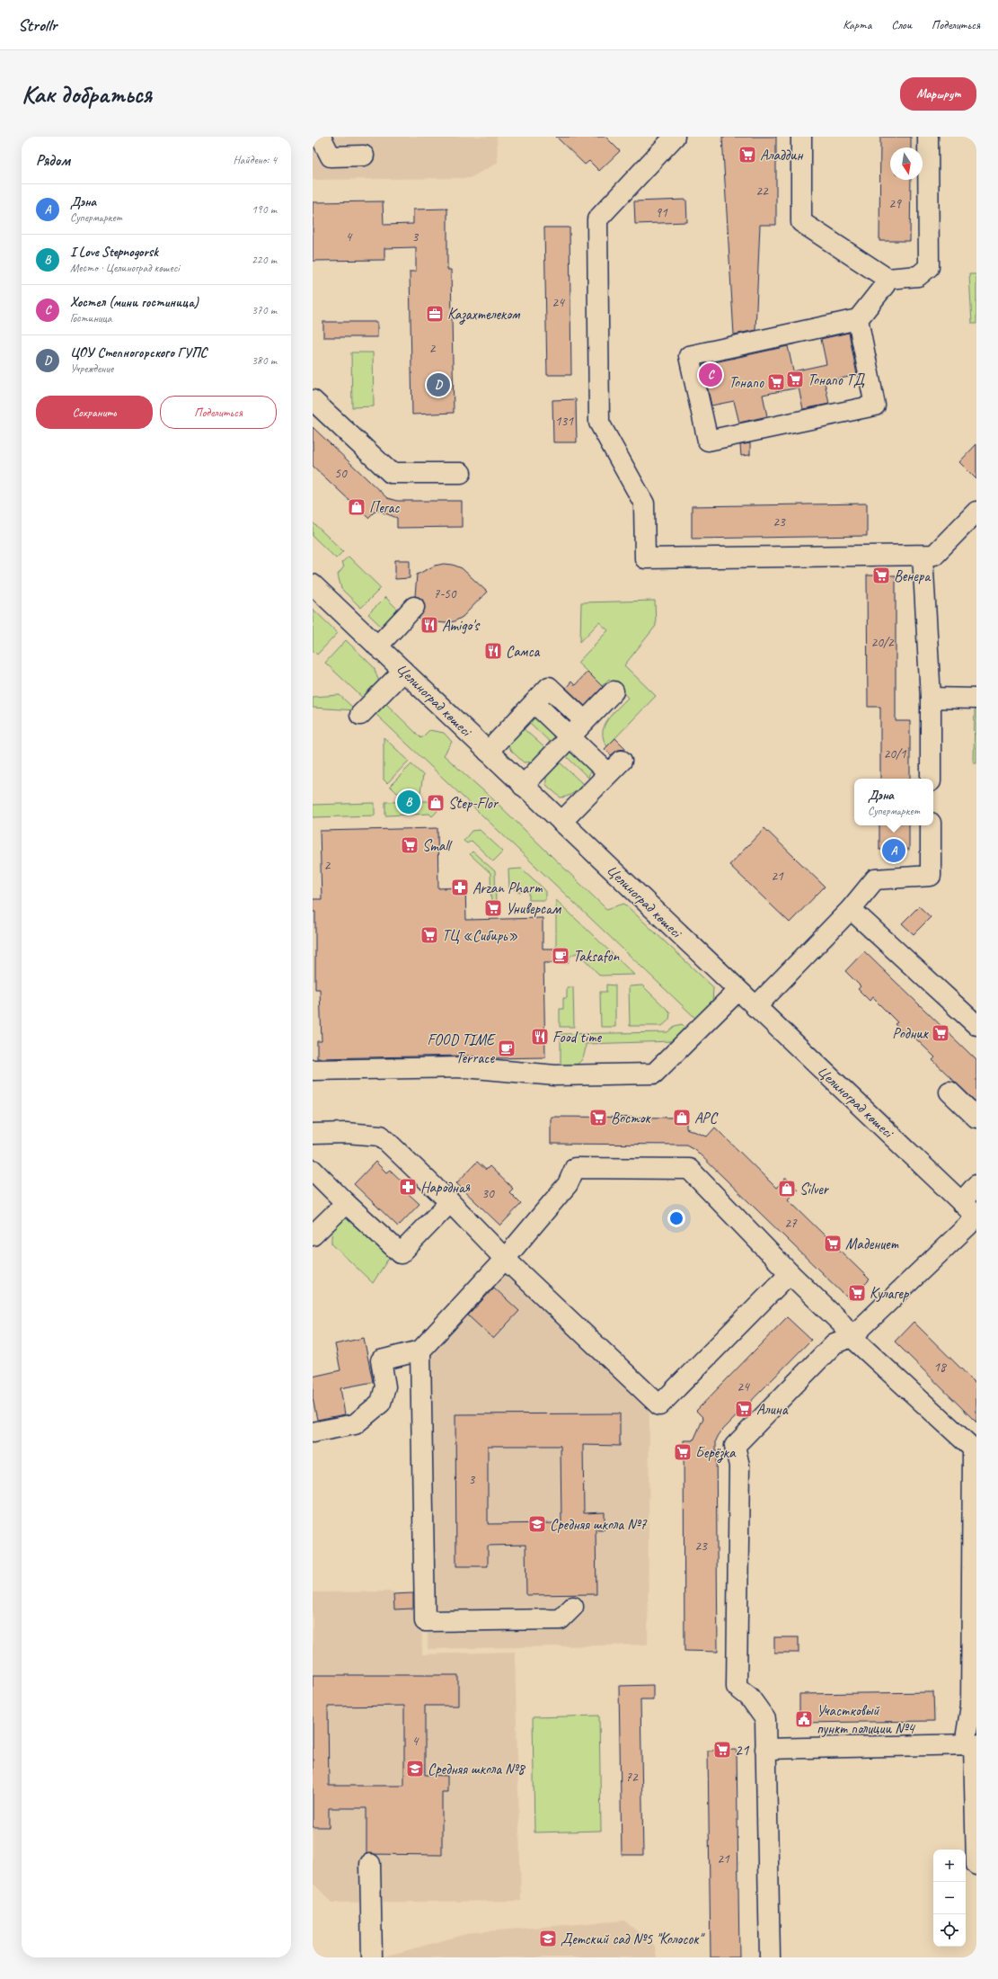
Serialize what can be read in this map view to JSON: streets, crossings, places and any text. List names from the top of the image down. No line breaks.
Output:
{"streets":{"street":["Целиноград көшесі"]},"places":{"supermarket":["Аладдин","Тонапо ТД","Тонапо","Венера","Small","Универсам","ТЦ «Сибирь»","Родник","Восток","Мадениет","Кулагер","Алина","Берёзка","21"],"office":["Казахтелеком"],"shop":["Пегас","Step-Flor","АРС","Silver"],"restaurant":["Amigo's","Самса","Food time"],"pharmacy":["Arzan Pharm","Народная"],"cafe":["Taksafon","FOOD TIME Terrace"],"school or university":["Средняя школа №7","Средняя школа №8","Детский сад №5 \"Колосок\""],"public building":["Участковый пункт полиции №4"]},"house_numbers":["22","29","91","4","3","24","2","131","50","23","7-50","20/2","20/1","2","21","30","27","18","24","3","23","4","72","21"],"north":"bottom","page":{"header":"Strollr","nav":["Карта","Слои","Поделиться"],"buttons":["Маршрут",["Сохранить","Поделиться"]],"title":"Как добраться","heading":["Рядом","Найдено: 4"],"list":[{"mark":"A","name":"Дэна","note":"Супермаркет","value":"190 m"},{"mark":"B","name":"I Love Stepnogorsk","note":"Место · Целиноград көшесі","value":"220 m"},{"mark":"C","name":"Хостел (мини гостиница)","note":"Гостиница","value":"370 m"},{"mark":"D","name":"ЦОУ Степногорского ГУПС","note":"Учреждение","value":"380 m"}],"pins":["C","D","B","A"],"popup":["Дэна","Супермаркет"],"map_buttons":["+","−"]}}
